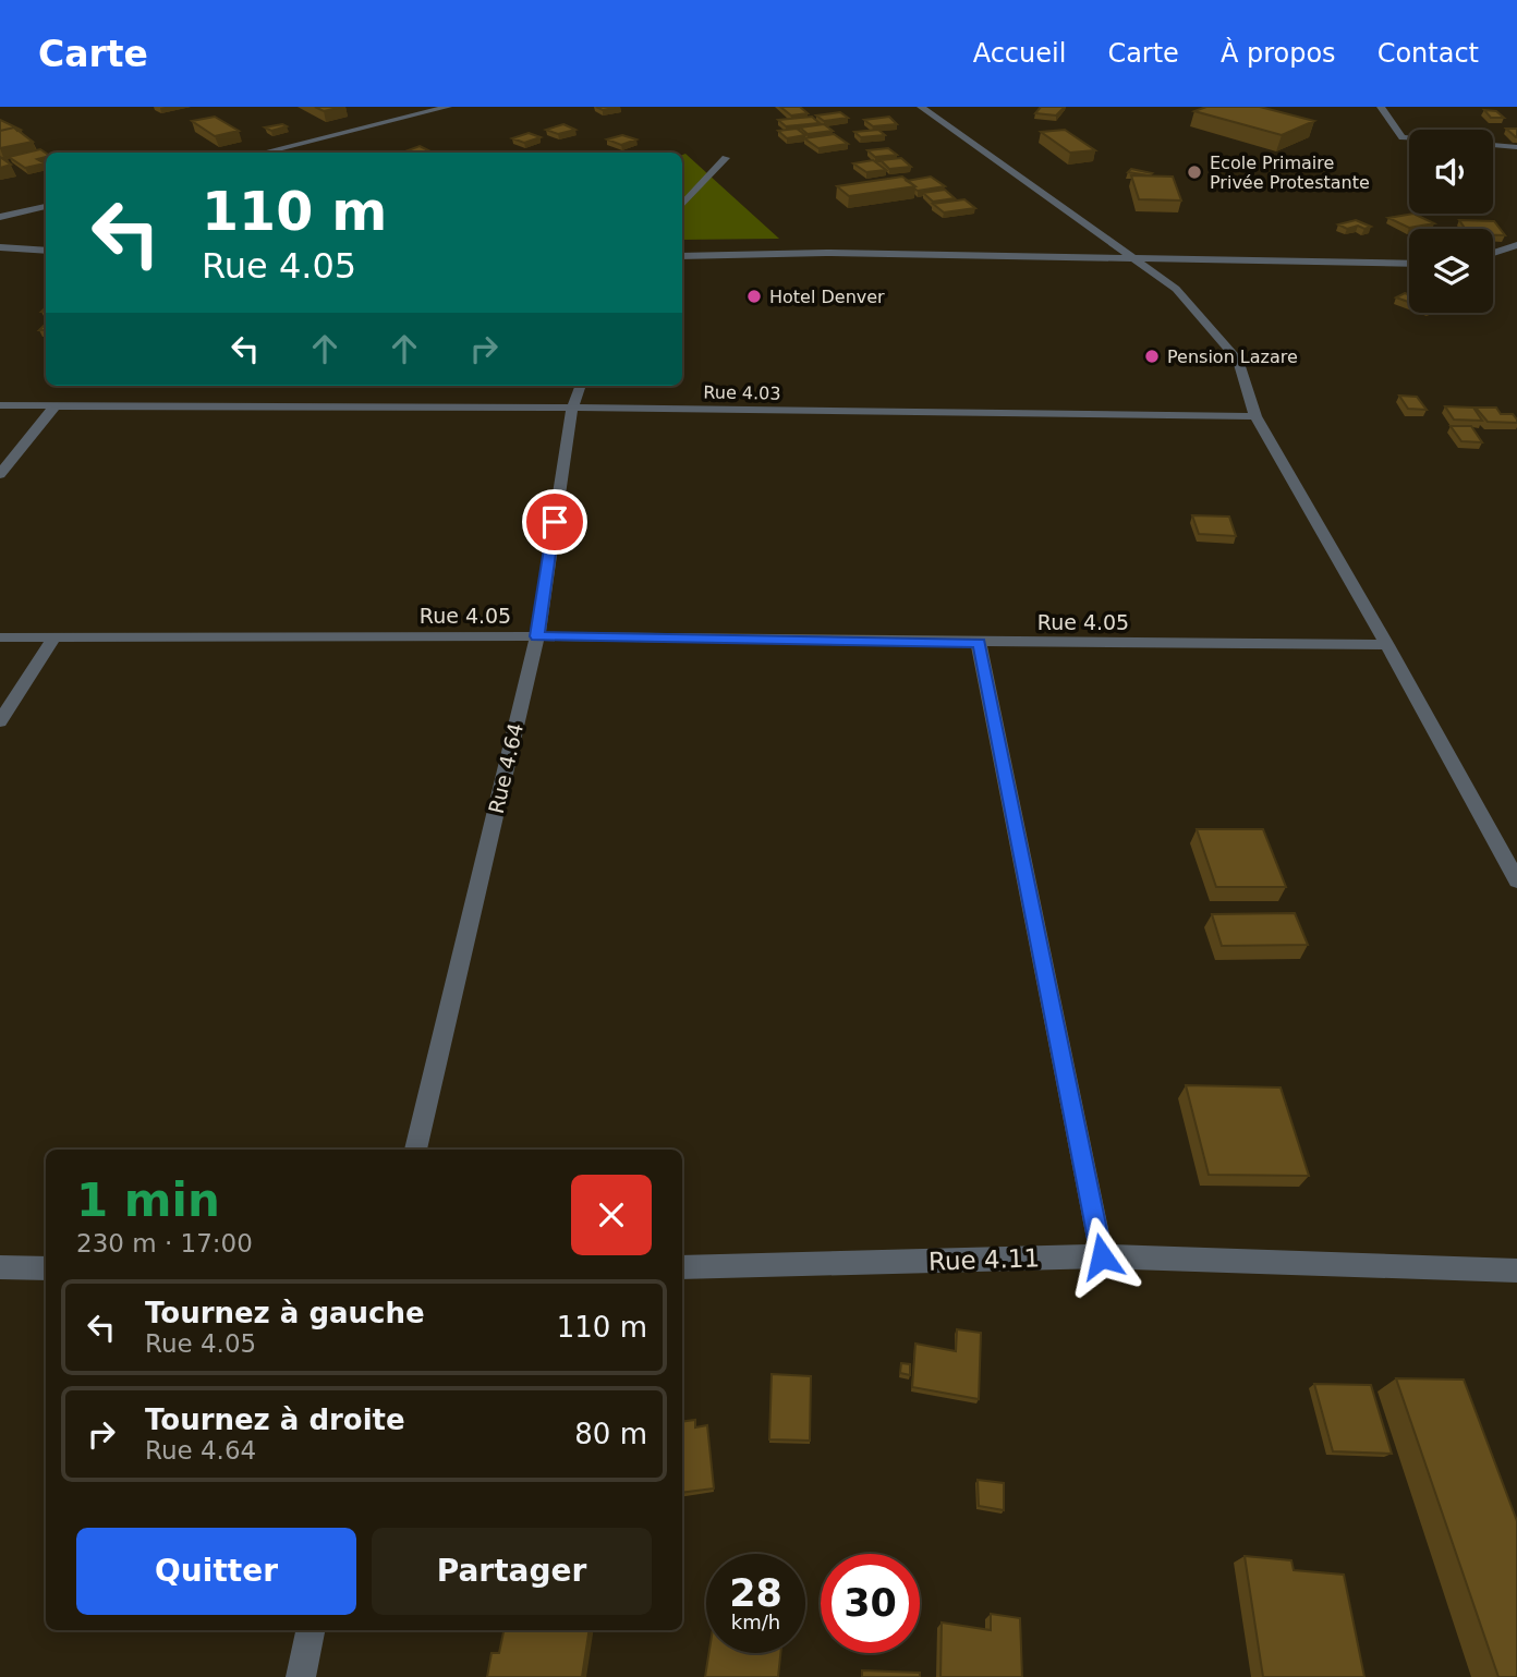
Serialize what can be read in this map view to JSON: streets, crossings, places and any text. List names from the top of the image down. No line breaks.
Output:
{"streets":{"street":["Rue 4.03","Rue 4.05","Rue 4.64","Rue 4.11"]},"crossings":[["Rue 4.03","Rue 4.64"],["Rue 4.05","Rue 4.64"]],"places":["Ecole Primaire Privée Protestante","Hotel Denver","Pension Lazare"],"page":{"header":"Carte","nav":["Accueil","Carte","À propos","Contact"],"turn":["110 m","Rue 4.05"],"heading":["1 min","230 m · 17:00"],"list":[{"name":"Tournez à gauche","note":"Rue 4.05","value":"110 m"},{"name":"Tournez à droite","note":"Rue 4.64","value":"80 m"}],"buttons":["Quitter","Partager"],"speed":"28 km/h","limit":"30"}}
